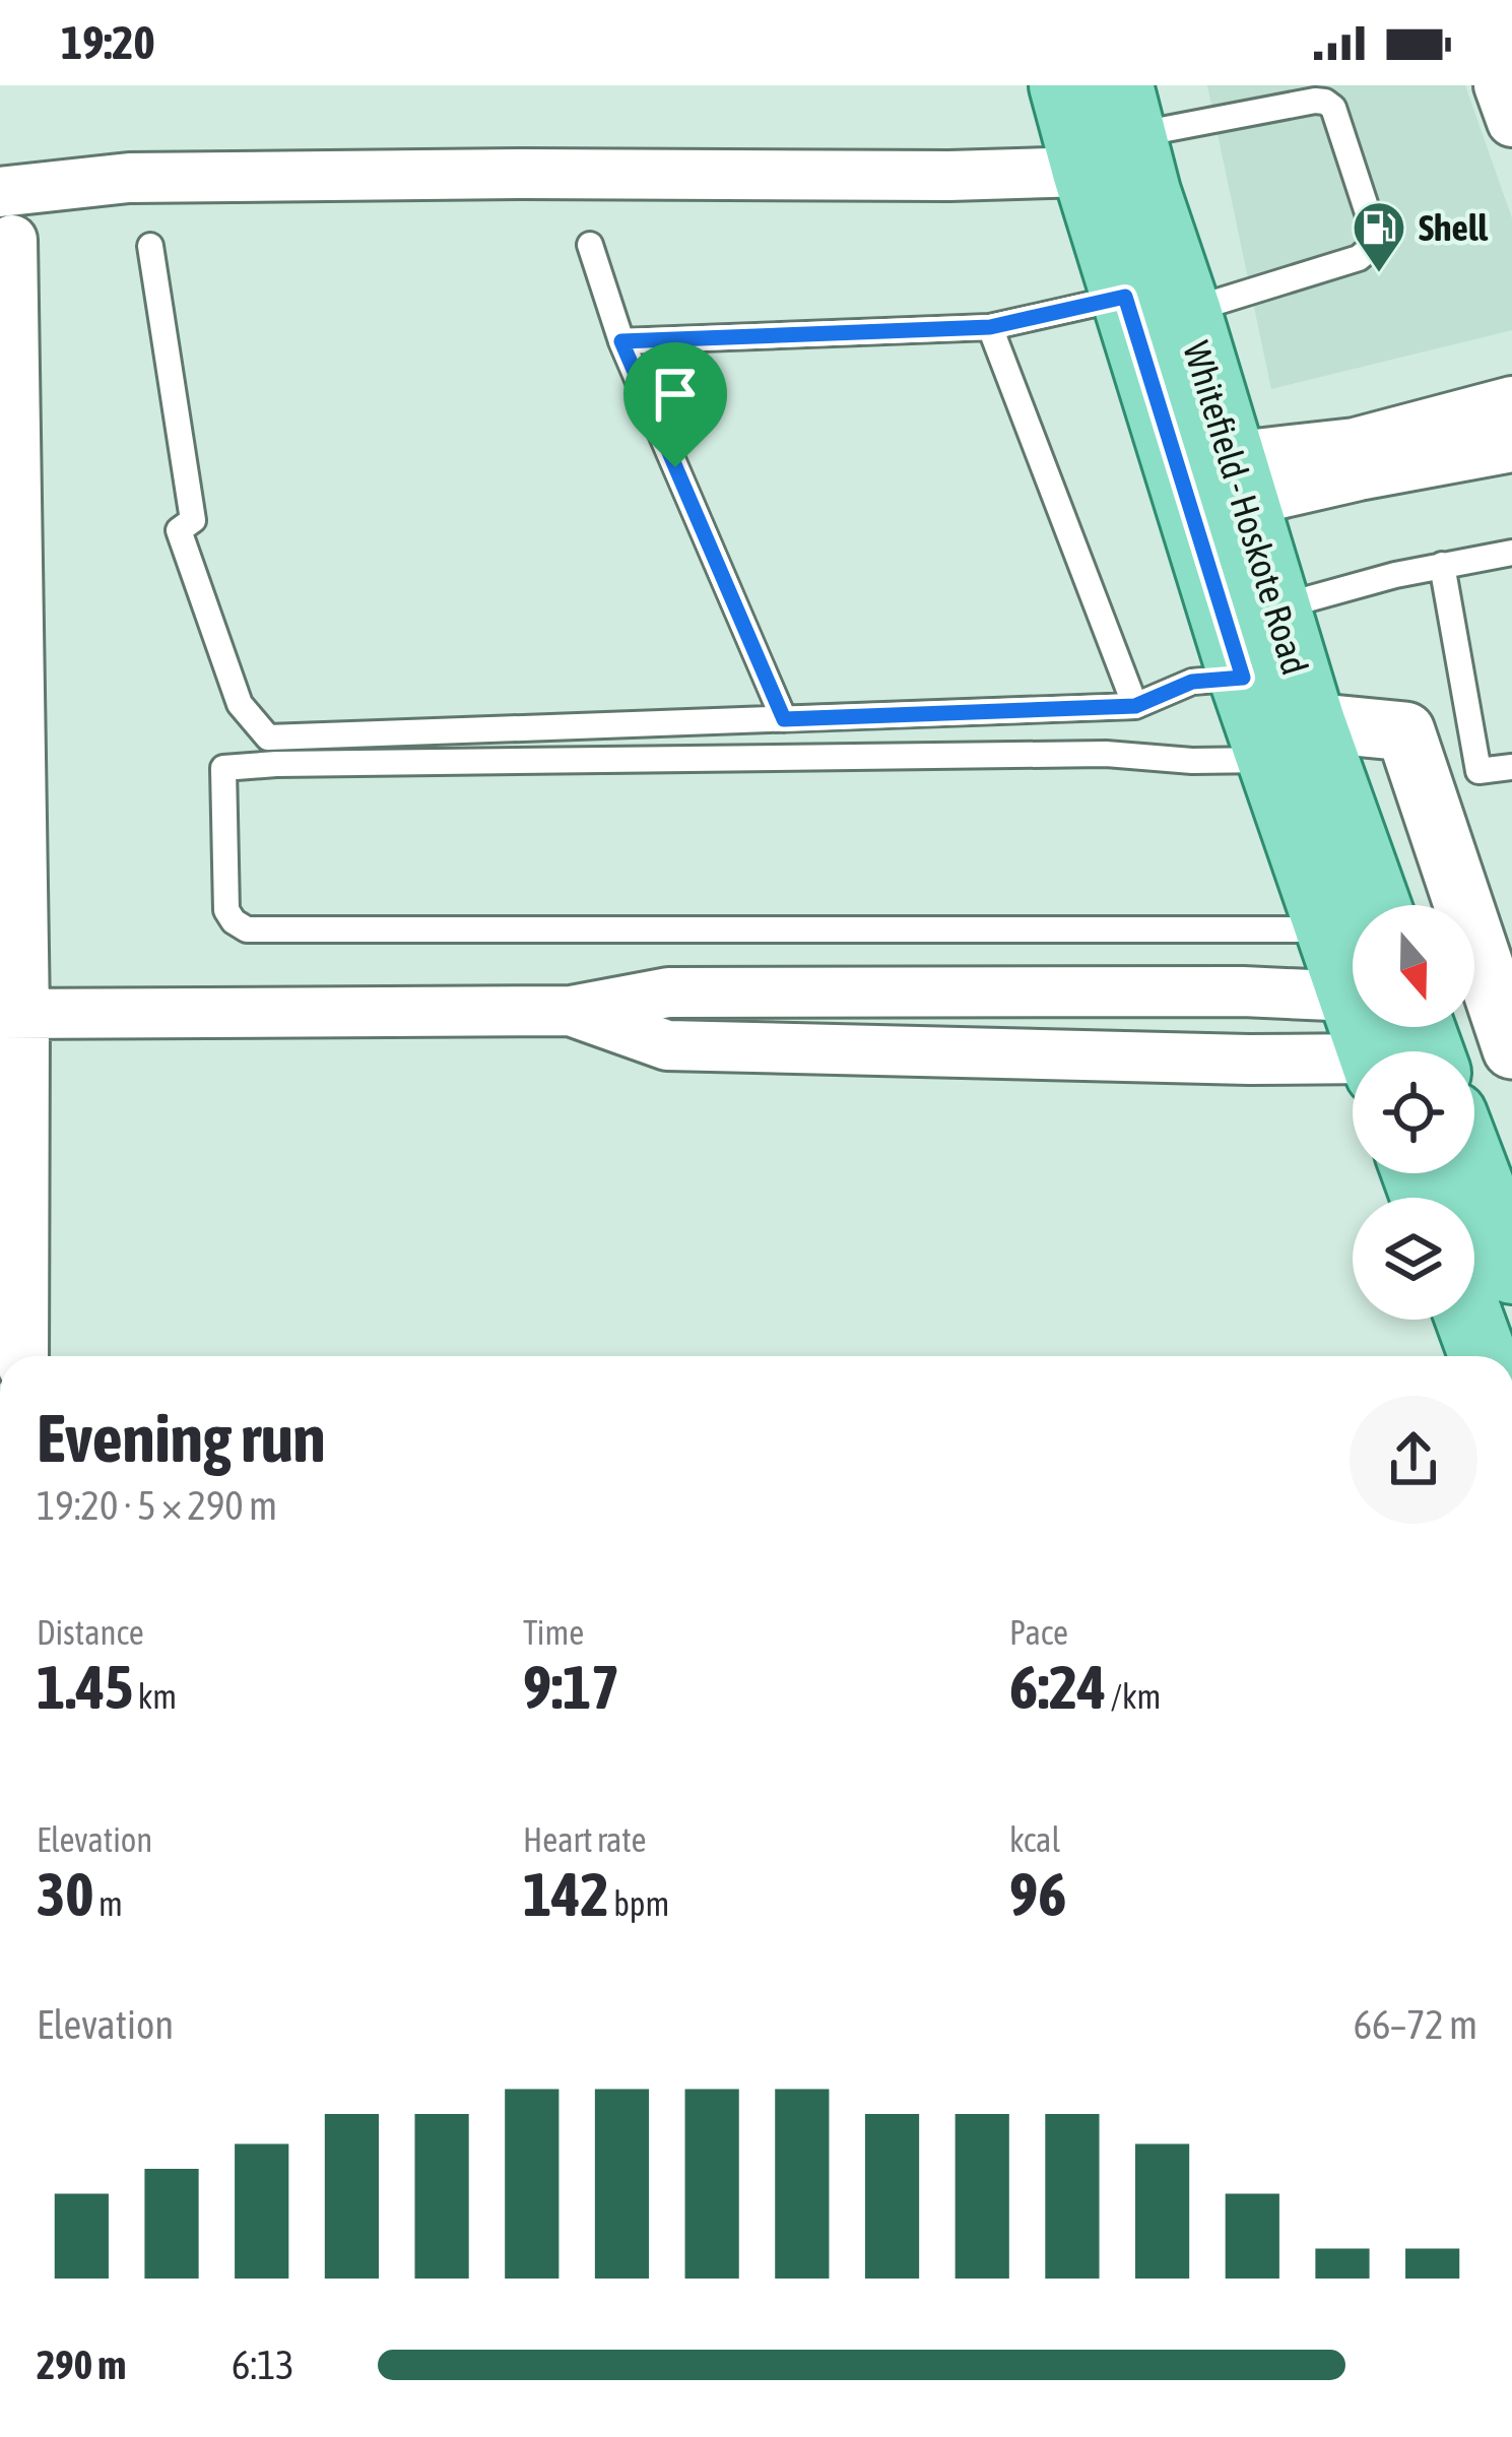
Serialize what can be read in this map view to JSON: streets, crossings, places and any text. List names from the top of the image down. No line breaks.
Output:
{"streets":{"main road":["Whitefield - Hoskote Road"]},"places":{"fuel station":["Shell"]},"north":"bottom","page":{"status":"19:20","heading":["Evening run","19:20 · 5 × 290 m"],"stats":[["Distance","1.45 km"],["Time","9:17"],["Pace","6:24 /km"],["Elevation","30 m"],["Heart rate","142 bpm"],["kcal","96"]],"chart":["Elevation","66–72 m"],"list":[{"name":"290 m","note":"6:13"}]}}
